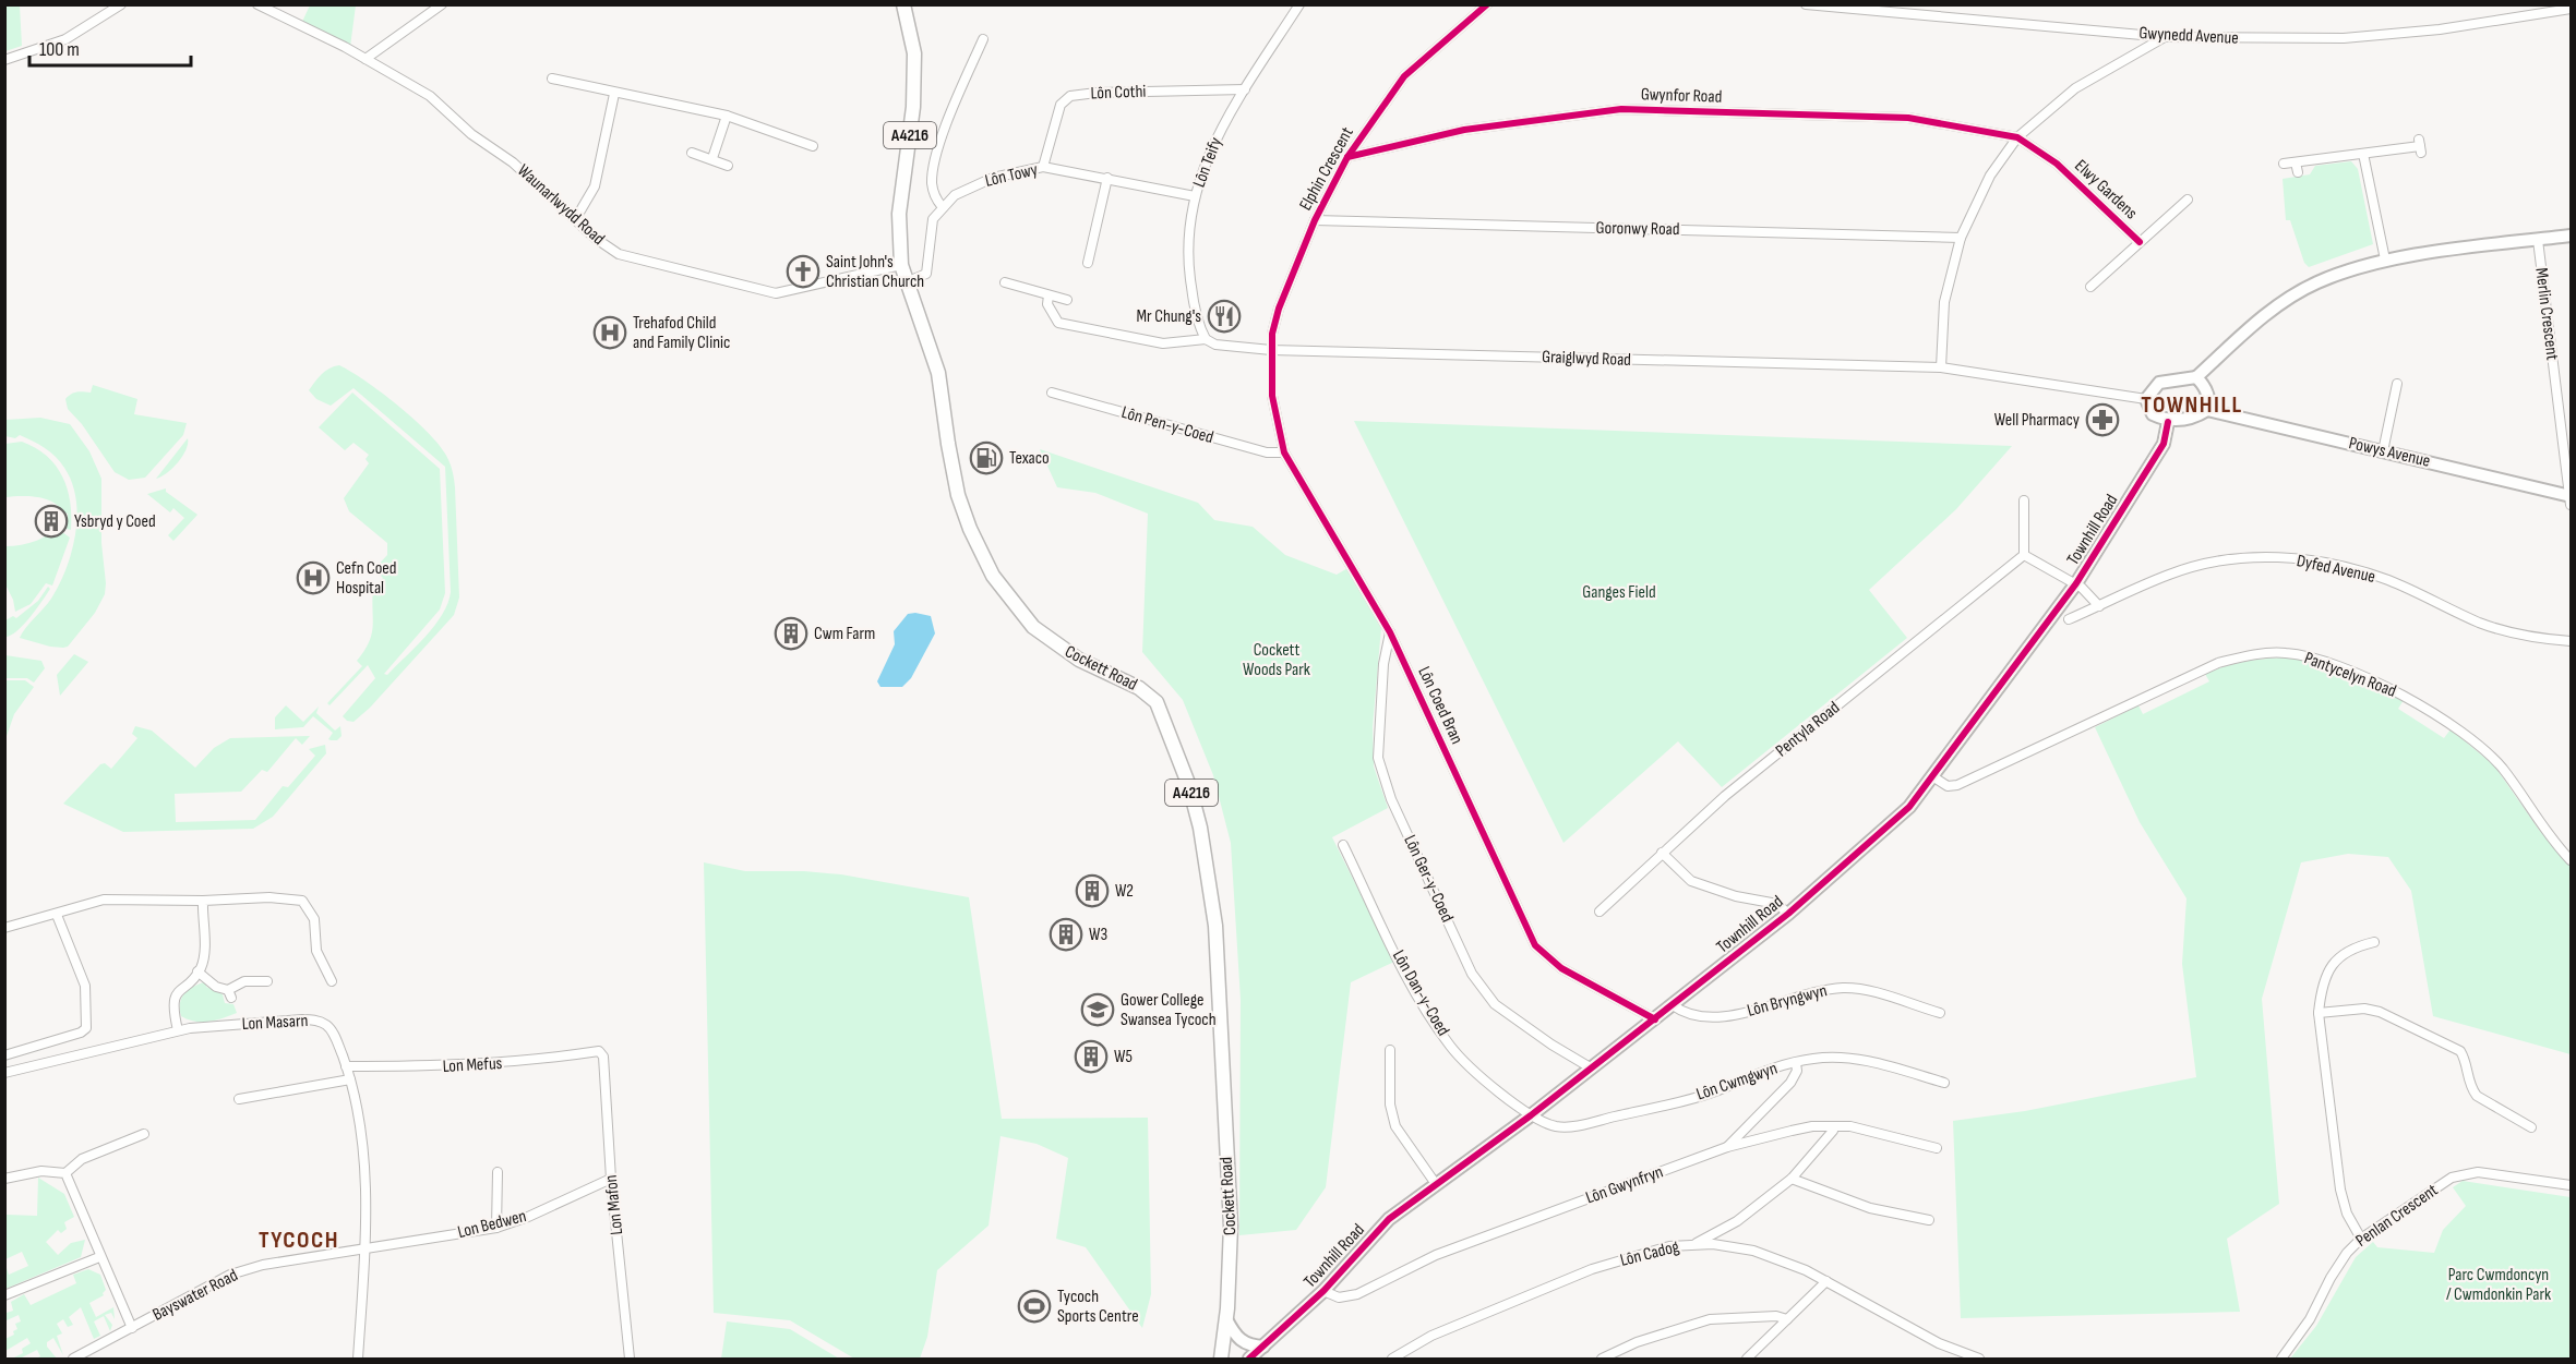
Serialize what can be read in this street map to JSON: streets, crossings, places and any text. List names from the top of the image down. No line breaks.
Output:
{"streets":{"main road":["A4216","Cockett Road"],"street":["Gwynedd Avenue","Lôn Cothi","Gwynfor Road","Lôn Teify","Elphin Crescent","Lôn Towy","Elwy Gardens","Waunarlwydd Road","Goronwy Road","Merlin Crescent","Graiglwyd Road","Lôn Pen-y-Coed","Powys Avenue","Townhill Road","Dyfed Avenue","Pantycelyn Road","Lôn Coed Bran","Pentyla Road","Lôn Ger-y-Coed","Lôn Dan-y-Coed","Lôn Bryngwyn","Lon Masarn","Lon Mefus","Lôn Cwmgwyn","Lôn Gwynfryn","Lon Mafon","Penlan Crescent","Lon Bedwen","Lôn Cadog","Bayswater Road"]},"crossings":[["Lôn Cothi","Lôn Teify"],["Lôn Cothi","Lôn Towy"],["Gwynfor Road","Elphin Crescent"],["Gwynfor Road","Elwy Gardens"],["Lôn Teify","Lôn Towy"],["Lôn Teify","Graiglwyd Road"],["Elphin Crescent","Goronwy Road"],["Elphin Crescent","Graiglwyd Road"],["Elphin Crescent","Lôn Coed Bran"],["Waunarlwydd Road","Cockett Road"],["Merlin Crescent","Powys Avenue"],["Graiglwyd Road","Powys Avenue"],["Graiglwyd Road","Townhill Road"],["Graiglwyd Road","Lôn Coed Bran"],["Lôn Pen-y-Coed","Lôn Coed Bran"],["Powys Avenue","Townhill Road"],["Townhill Road","Pantycelyn Road"],["Townhill Road","Lôn Coed Bran"],["Townhill Road","Lôn Ger-y-Coed"],["Townhill Road","Lôn Dan-y-Coed"],["Townhill Road","Lôn Bryngwyn"],["Townhill Road","Lôn Cwmgwyn"],["Townhill Road","Lôn Gwynfryn"],["Lôn Coed Bran","Lôn Ger-y-Coed"],["Lôn Dan-y-Coed","Lôn Cwmgwyn"],["Lon Masarn","Lon Mefus"],["Lon Masarn","Lon Bedwen"],["Lon Masarn","Bayswater Road"],["Lon Mefus","Lon Mafon"],["Lon Mafon","Lon Bedwen"],["Lon Bedwen","Bayswater Road"]],"districts":["TOWNHILL","TYCOCH"],"parks":["Ganges Field","Cockett Woods Park","Parc Cwmdoncyn / Cwmdonkin Park"],"places":{"church":["Saint John's Christian Church"],"restaurant":["Mr Chung's"],"hospital":["Trehafod Child and Family Clinic","Cefn Coed Hospital"],"pharmacy":["Well Pharmacy"],"fuel station":["Texaco"],"building":["Ysbryd y Coed","Cwm Farm","W2","W3","W5"],"school or university":["Gower College Swansea Tycoch"],"sports":["Tycoch Sports Centre"]},"scale_bar":"100 m"}
